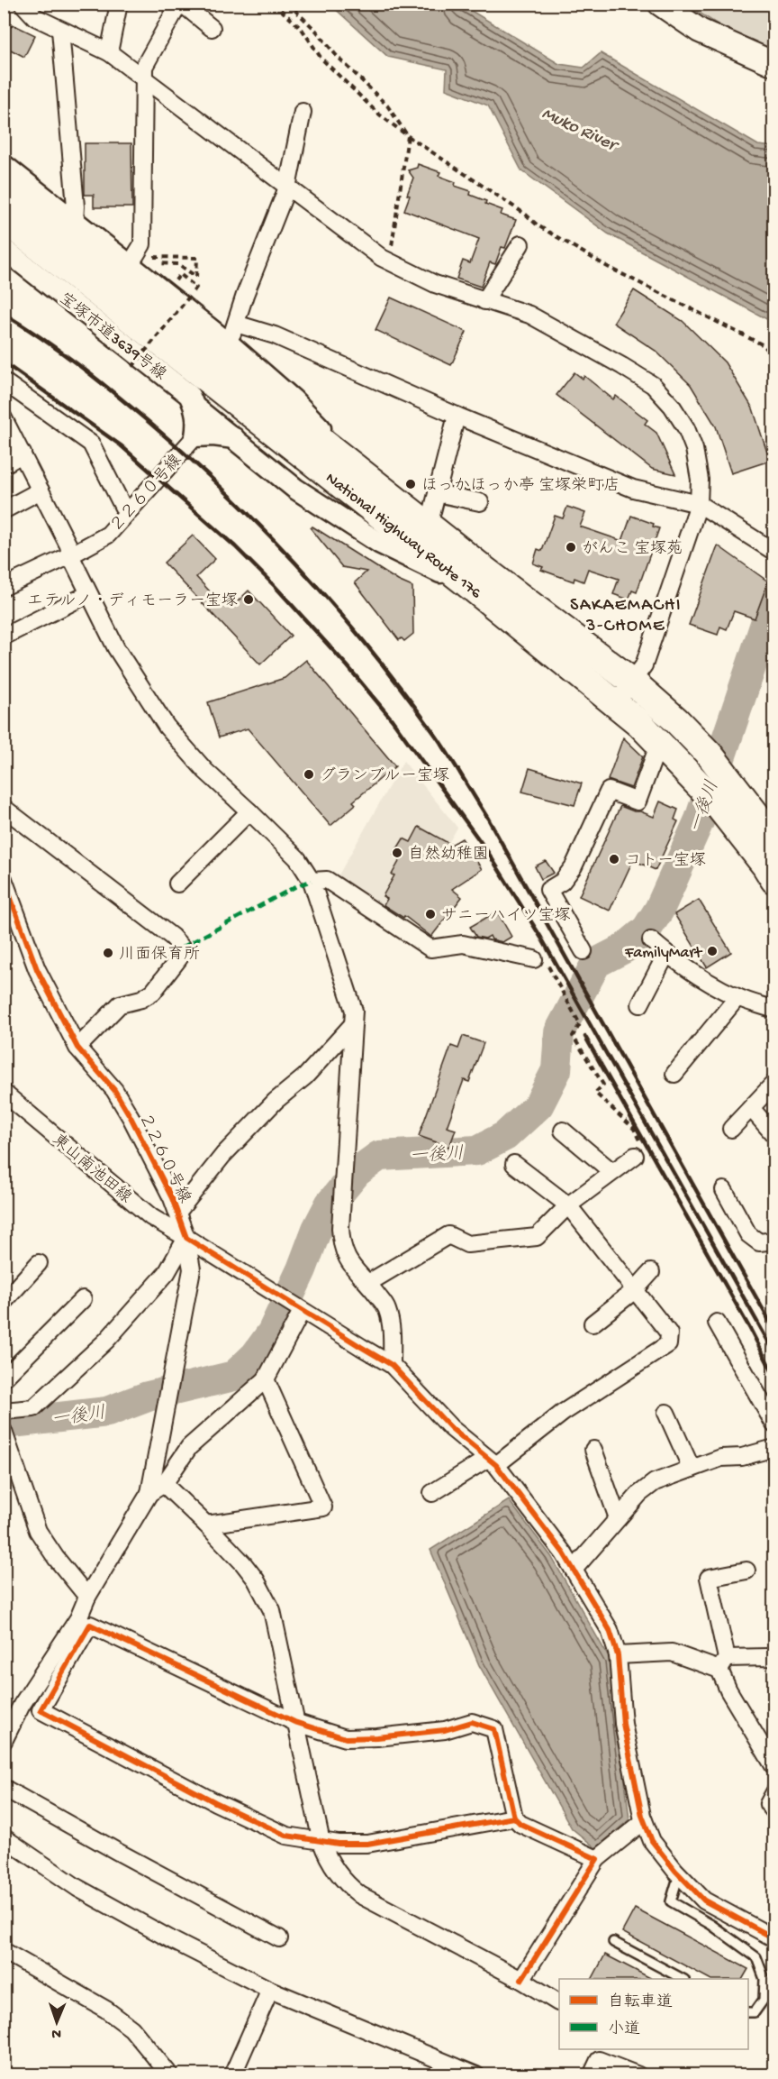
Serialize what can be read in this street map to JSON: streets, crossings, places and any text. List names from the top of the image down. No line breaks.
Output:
{"streets":{"highway":["National Highway Route 176"],"street":["宝塚市道3639号線","２２６０号線","東山南池田線"]},"crossings":[["宝塚市道3639号線","National Highway Route 176"],["２２６０号線","東山南池田線"]],"districts":["SAKAEMACHI 3-CHOME"],"water":["Muko River","一後川"],"places":["ほっかほっか亭 宝塚栄町店","がんこ 宝塚苑","エテルノ・ディモーラー宝塚","グランブルー宝塚","自然幼稚園","コトー宝塚","サニーハイツ宝塚","FamilyMart","川面保育所"],"legend":["自転車道","小道"],"north":"bottom"}
